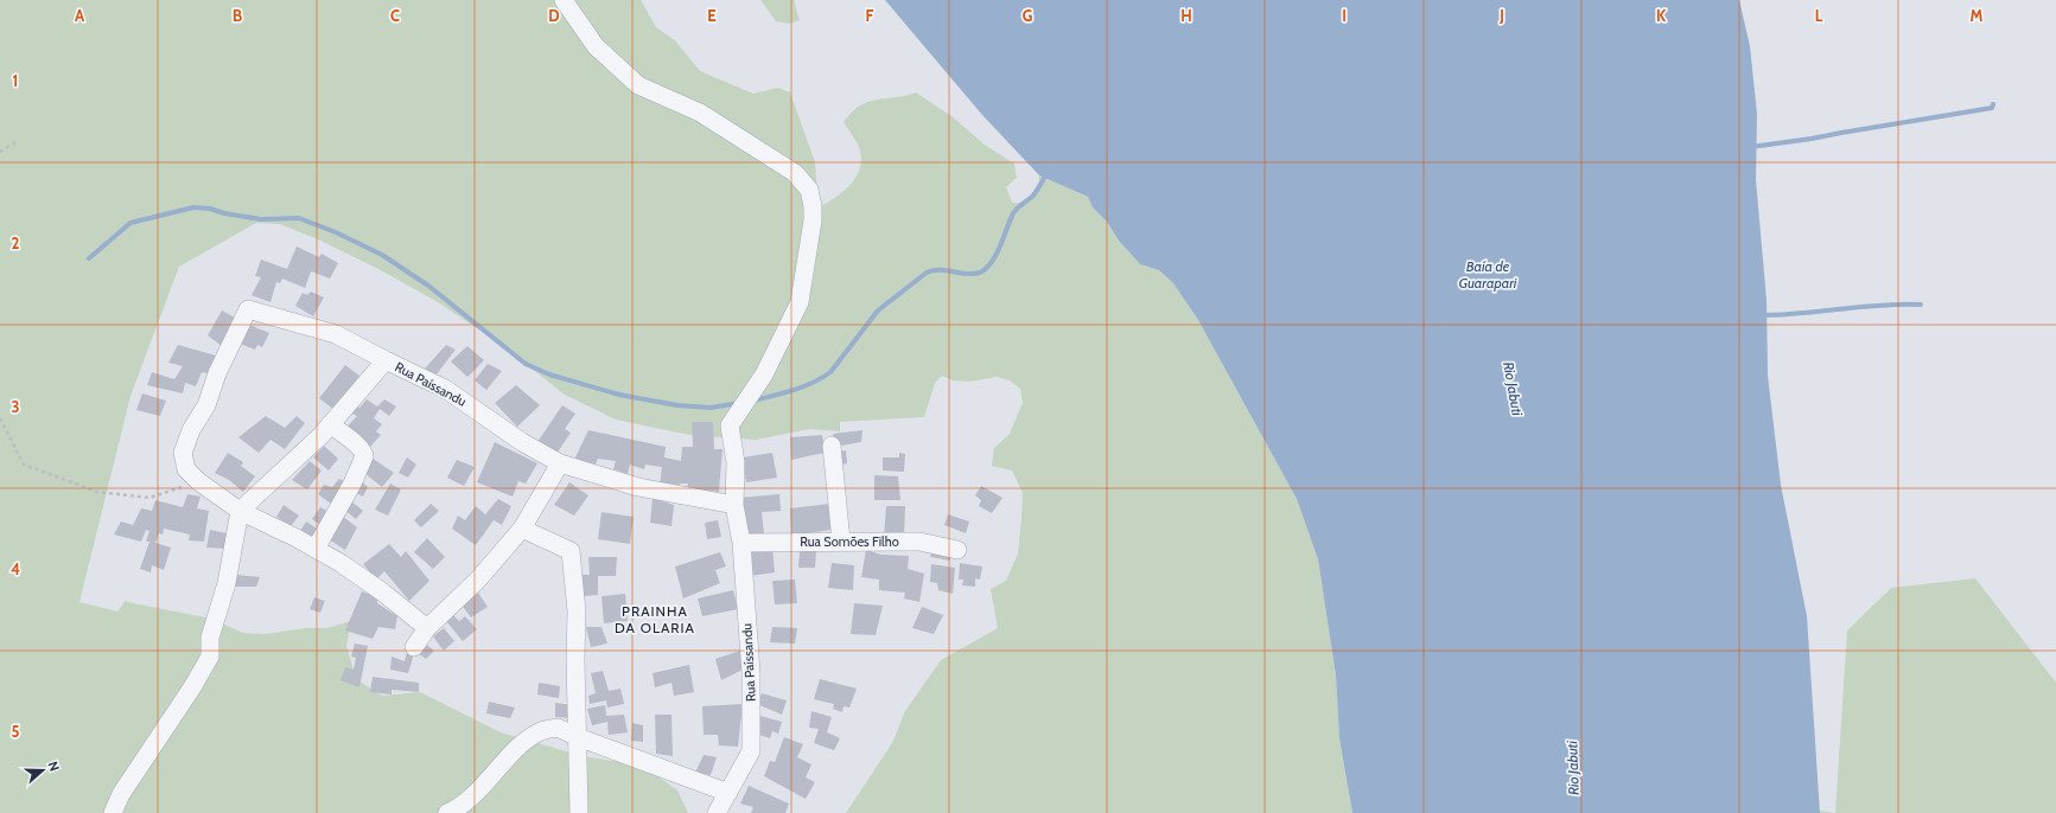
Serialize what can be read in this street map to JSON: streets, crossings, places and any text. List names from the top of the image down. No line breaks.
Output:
{"streets":{"street":["Rua Paíssandu","Rua Somões Filho"]},"crossings":[["Rua Paíssandu","Rua Somões Filho"]],"districts":["PRAINHA DA OLARIA"],"water":["Baía de Guarapari","Rio Jabuti"],"north":"right","grid":{"columns":["A","B","C","D","E","F","G","H","I","J","K","L","M"],"rows":["1","2","3","4","5"]}}
